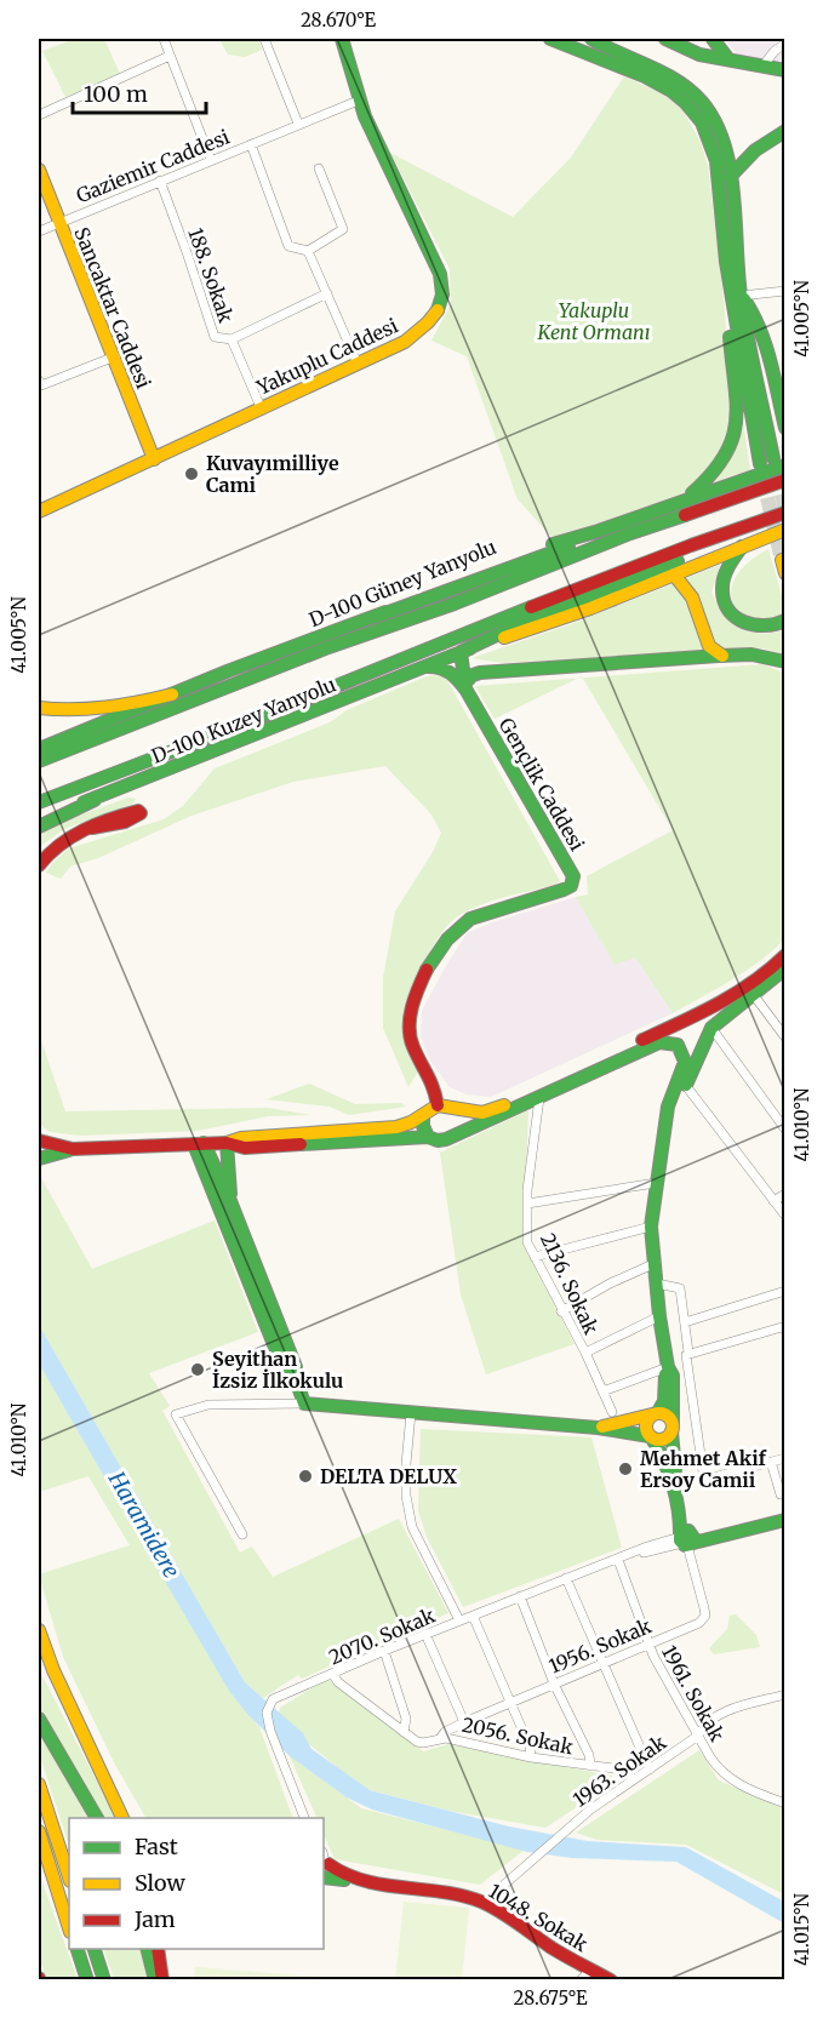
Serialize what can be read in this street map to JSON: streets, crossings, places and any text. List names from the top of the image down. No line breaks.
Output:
{"streets":{"main road":["Sancaktar Caddesi","Yakuplu Caddesi","D-100 Güney Yanyolu","D-100 Kuzey Yanyolu","Gençlik Caddesi","1048. Sokak"],"street":["Gaziemir Caddesi","188. Sokak","2136. Sokak","2070. Sokak","1956. Sokak","1961. Sokak","2056. Sokak","1963. Sokak"]},"crossings":[["Gaziemir Caddesi","188. Sokak"],["Gaziemir Caddesi","Sancaktar Caddesi"],["Gaziemir Caddesi","Yakuplu Caddesi"],["188. Sokak","Yakuplu Caddesi"],["Sancaktar Caddesi","Yakuplu Caddesi"],["2070. Sokak","1956. Sokak"],["2070. Sokak","1961. Sokak"],["2070. Sokak","2056. Sokak"],["1956. Sokak","1961. Sokak"],["1956. Sokak","2056. Sokak"],["1961. Sokak","1963. Sokak"],["2056. Sokak","1963. Sokak"],["1963. Sokak","1048. Sokak"]],"water":["Haramidere"],"parks":["Yakuplu Kent Ormanı"],"places":["Kuvayımilliye Cami","Seyithan İzsiz İlkokulu","Mehmet Akif Ersoy Camii","DELTA DELUX"],"legend":["Fast","Slow","Jam"],"scale_bar":"100 m","coordinates":["28.670°E","41.005°N","41.010°N","41.015°N","28.675°E"]}
